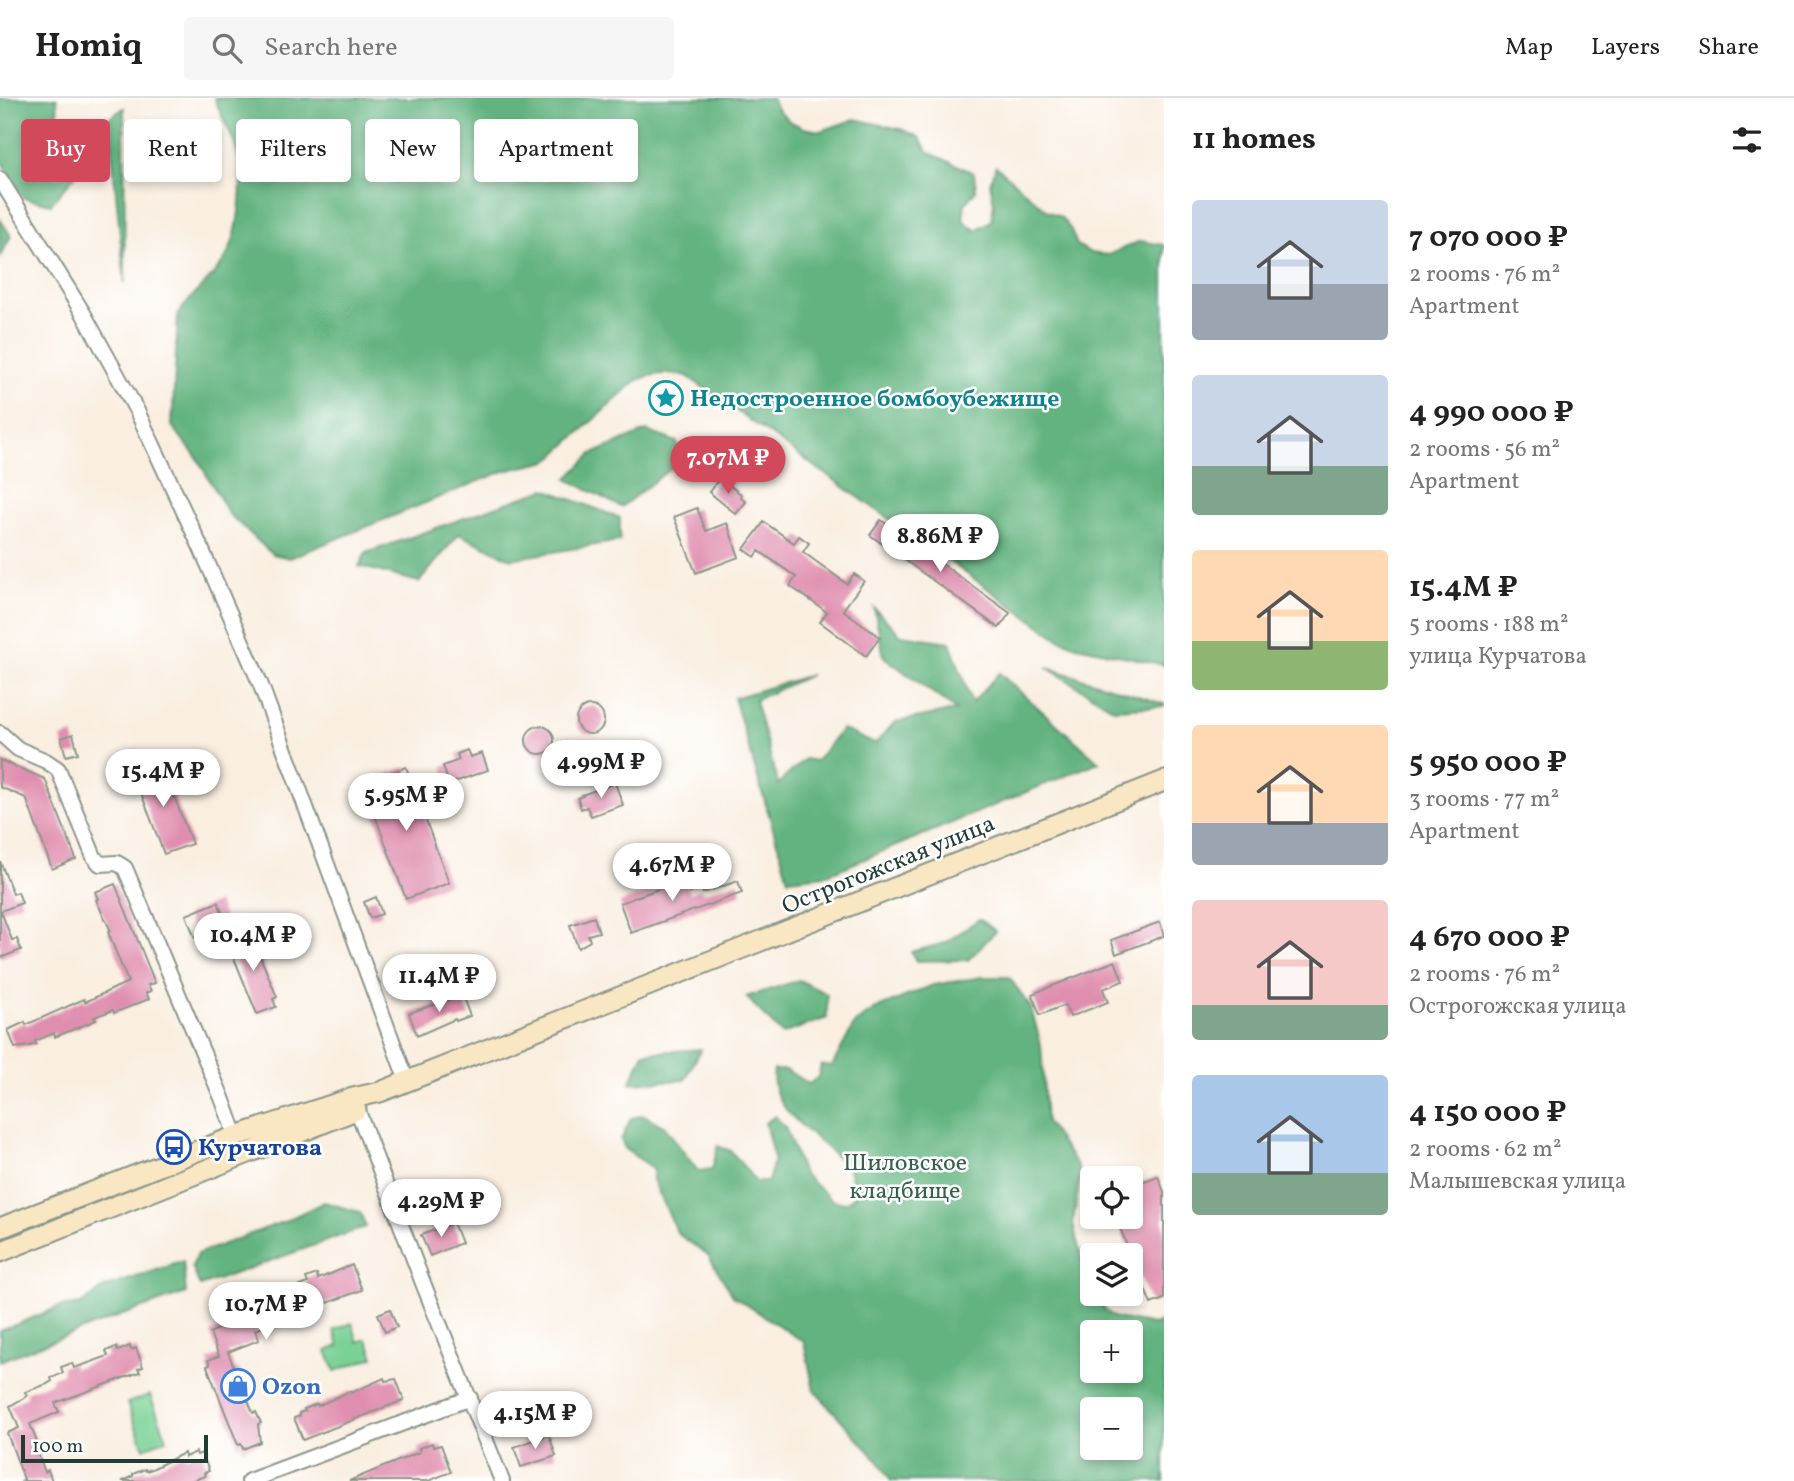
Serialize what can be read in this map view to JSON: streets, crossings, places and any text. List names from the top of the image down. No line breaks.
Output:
{"streets":{"street":["Острогожская улица"]},"parks":["Шиловское кладбище"],"places":{"place":["Недостроенное бомбоубежище"],"bus stop":["Курчатова"],"shop":["Ozon"]},"scale_bar":"100 m","page":{"header":"Homiq","search":"Search here","nav":["Map","Layers","Share"],"heading":"11 homes","chip":["Buy","Rent","Filters","New","Apartment"],"list":[{"name":"7 070 000 ₽","note":"2 rooms · 76 m² · Apartment"},{"name":"4 990 000 ₽","note":"2 rooms · 56 m² · Apartment"},{"name":"15.4M ₽","note":"5 rooms · 188 m² · улица Курчатова"},{"name":"5 950 000 ₽","note":"3 rooms · 77 m² · Apartment"},{"name":"4 670 000 ₽","note":"2 rooms · 76 m² · Острогожская улица"},{"name":"4 150 000 ₽","note":"2 rooms · 62 m² · Малышевская улица"}],"price":["7.07M ₽","8.86M ₽","4.99M ₽","15.4M ₽","5.95M ₽","4.67M ₽","10.4M ₽","11.4M ₽","4.29M ₽","10.7M ₽","4.15M ₽"],"map_buttons":["+","−"],"scale":"100 m"}}
